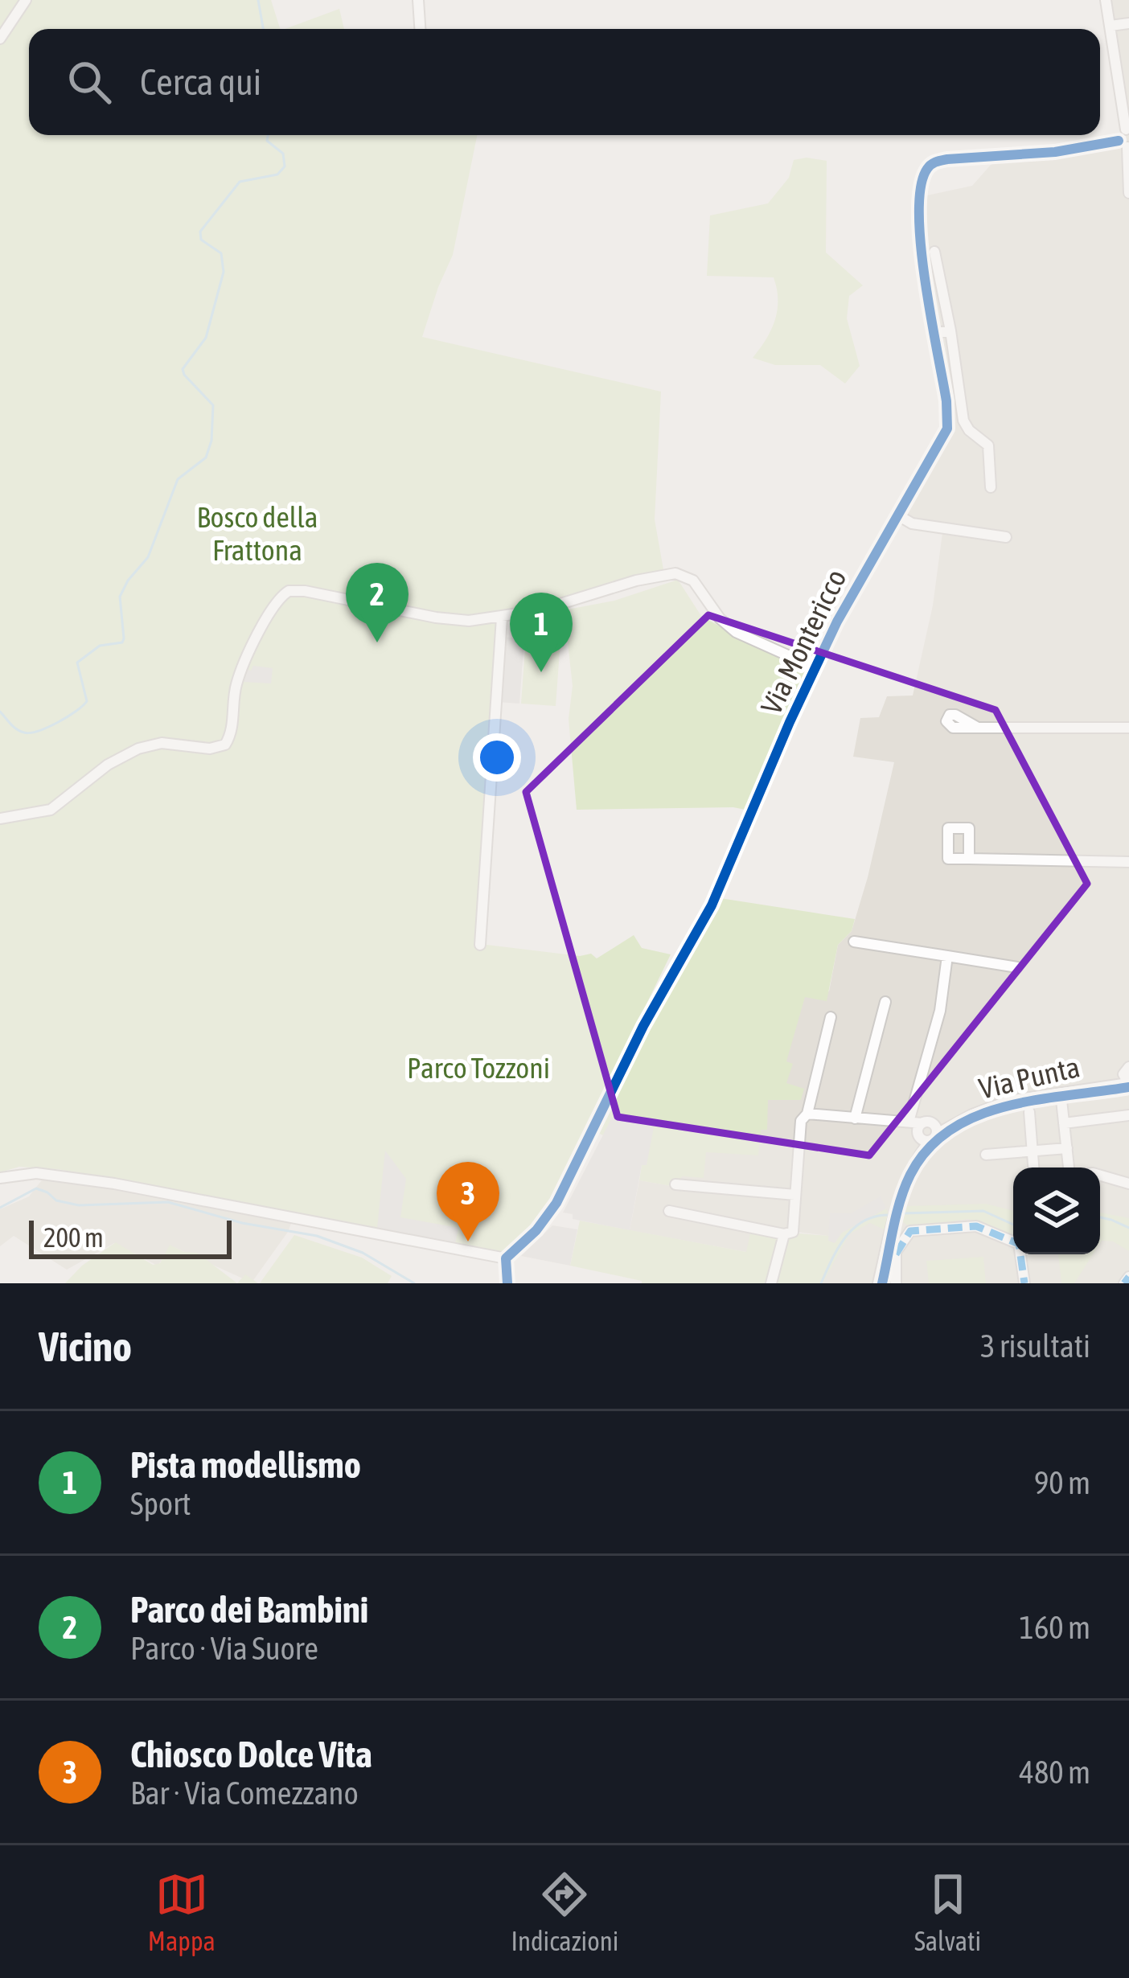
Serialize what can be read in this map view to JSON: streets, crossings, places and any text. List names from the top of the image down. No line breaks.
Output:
{"streets":{"street":["Via Montericco","Via Punta"]},"parks":["Bosco della Frattona","Parco Tozzoni"],"scale_bar":"200 m","page":{"search":"Cerca qui","pins":["2","1","3"],"scale":"200 m","heading":["Vicino","3 risultati"],"list":[{"mark":"1","name":"Pista modellismo","note":"Sport","value":"90 m"},{"mark":"2","name":"Parco dei Bambini","note":"Parco · Via Suore","value":"160 m"},{"mark":"3","name":"Chiosco Dolce Vita","note":"Bar · Via Comezzano","value":"480 m"}],"nav":["Mappa","Indicazioni","Salvati"]}}
